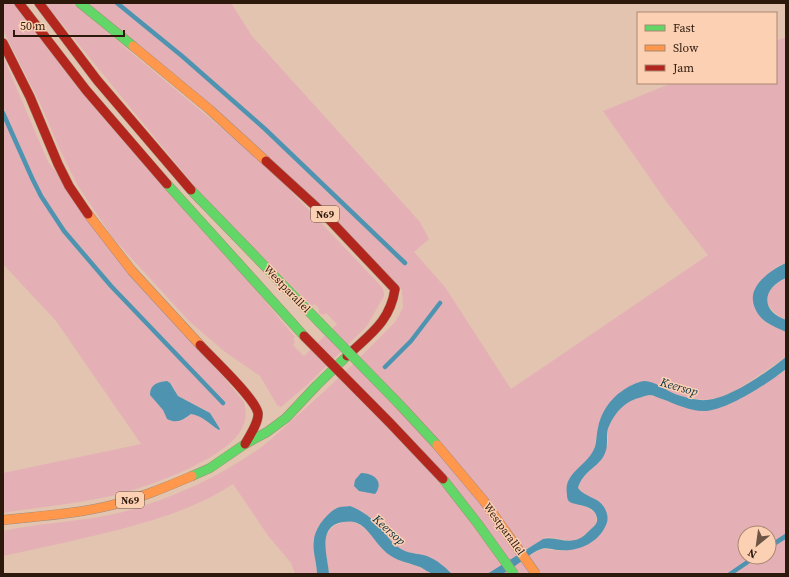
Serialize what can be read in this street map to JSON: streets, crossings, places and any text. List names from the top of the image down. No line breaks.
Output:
{"streets":{"main road":["N69","Westparallel"]},"water":["Keersop"],"legend":["Fast","Slow","Jam"],"scale_bar":"50 m","north":"bottom left"}
